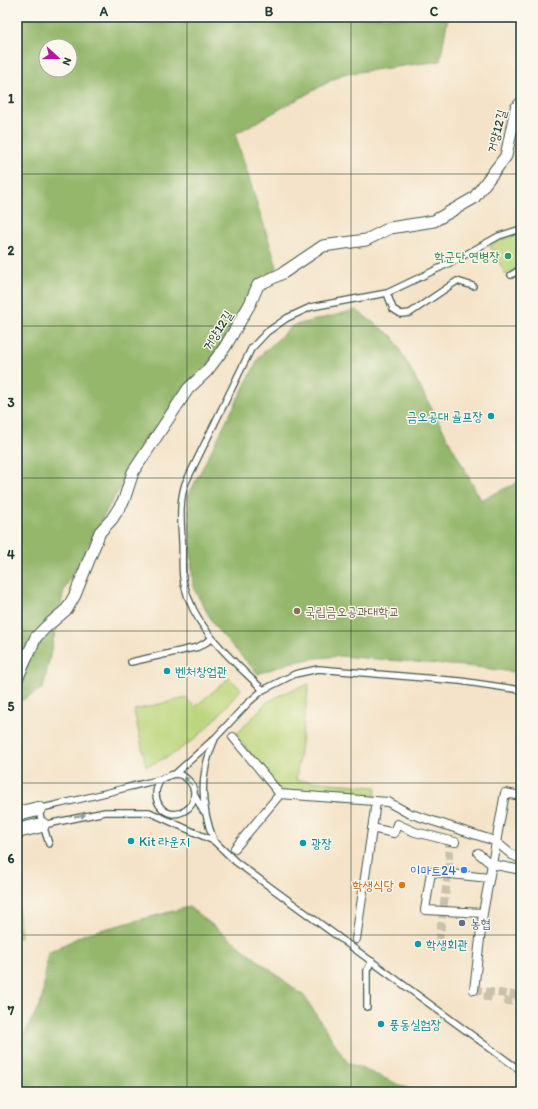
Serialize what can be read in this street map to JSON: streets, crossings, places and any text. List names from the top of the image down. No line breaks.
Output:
{"streets":{"street":["거양12길"]},"places":["학군단 연병장","금오공대 골프장","국립금오공과대학교","벤처창업관","Kit 라운지","광장","이마트24","학생식당","농협","학생회관","풍동실험장"],"north":"right","grid":{"columns":["A","B","C"],"rows":["1","2","3","4","5","6","7"]}}
